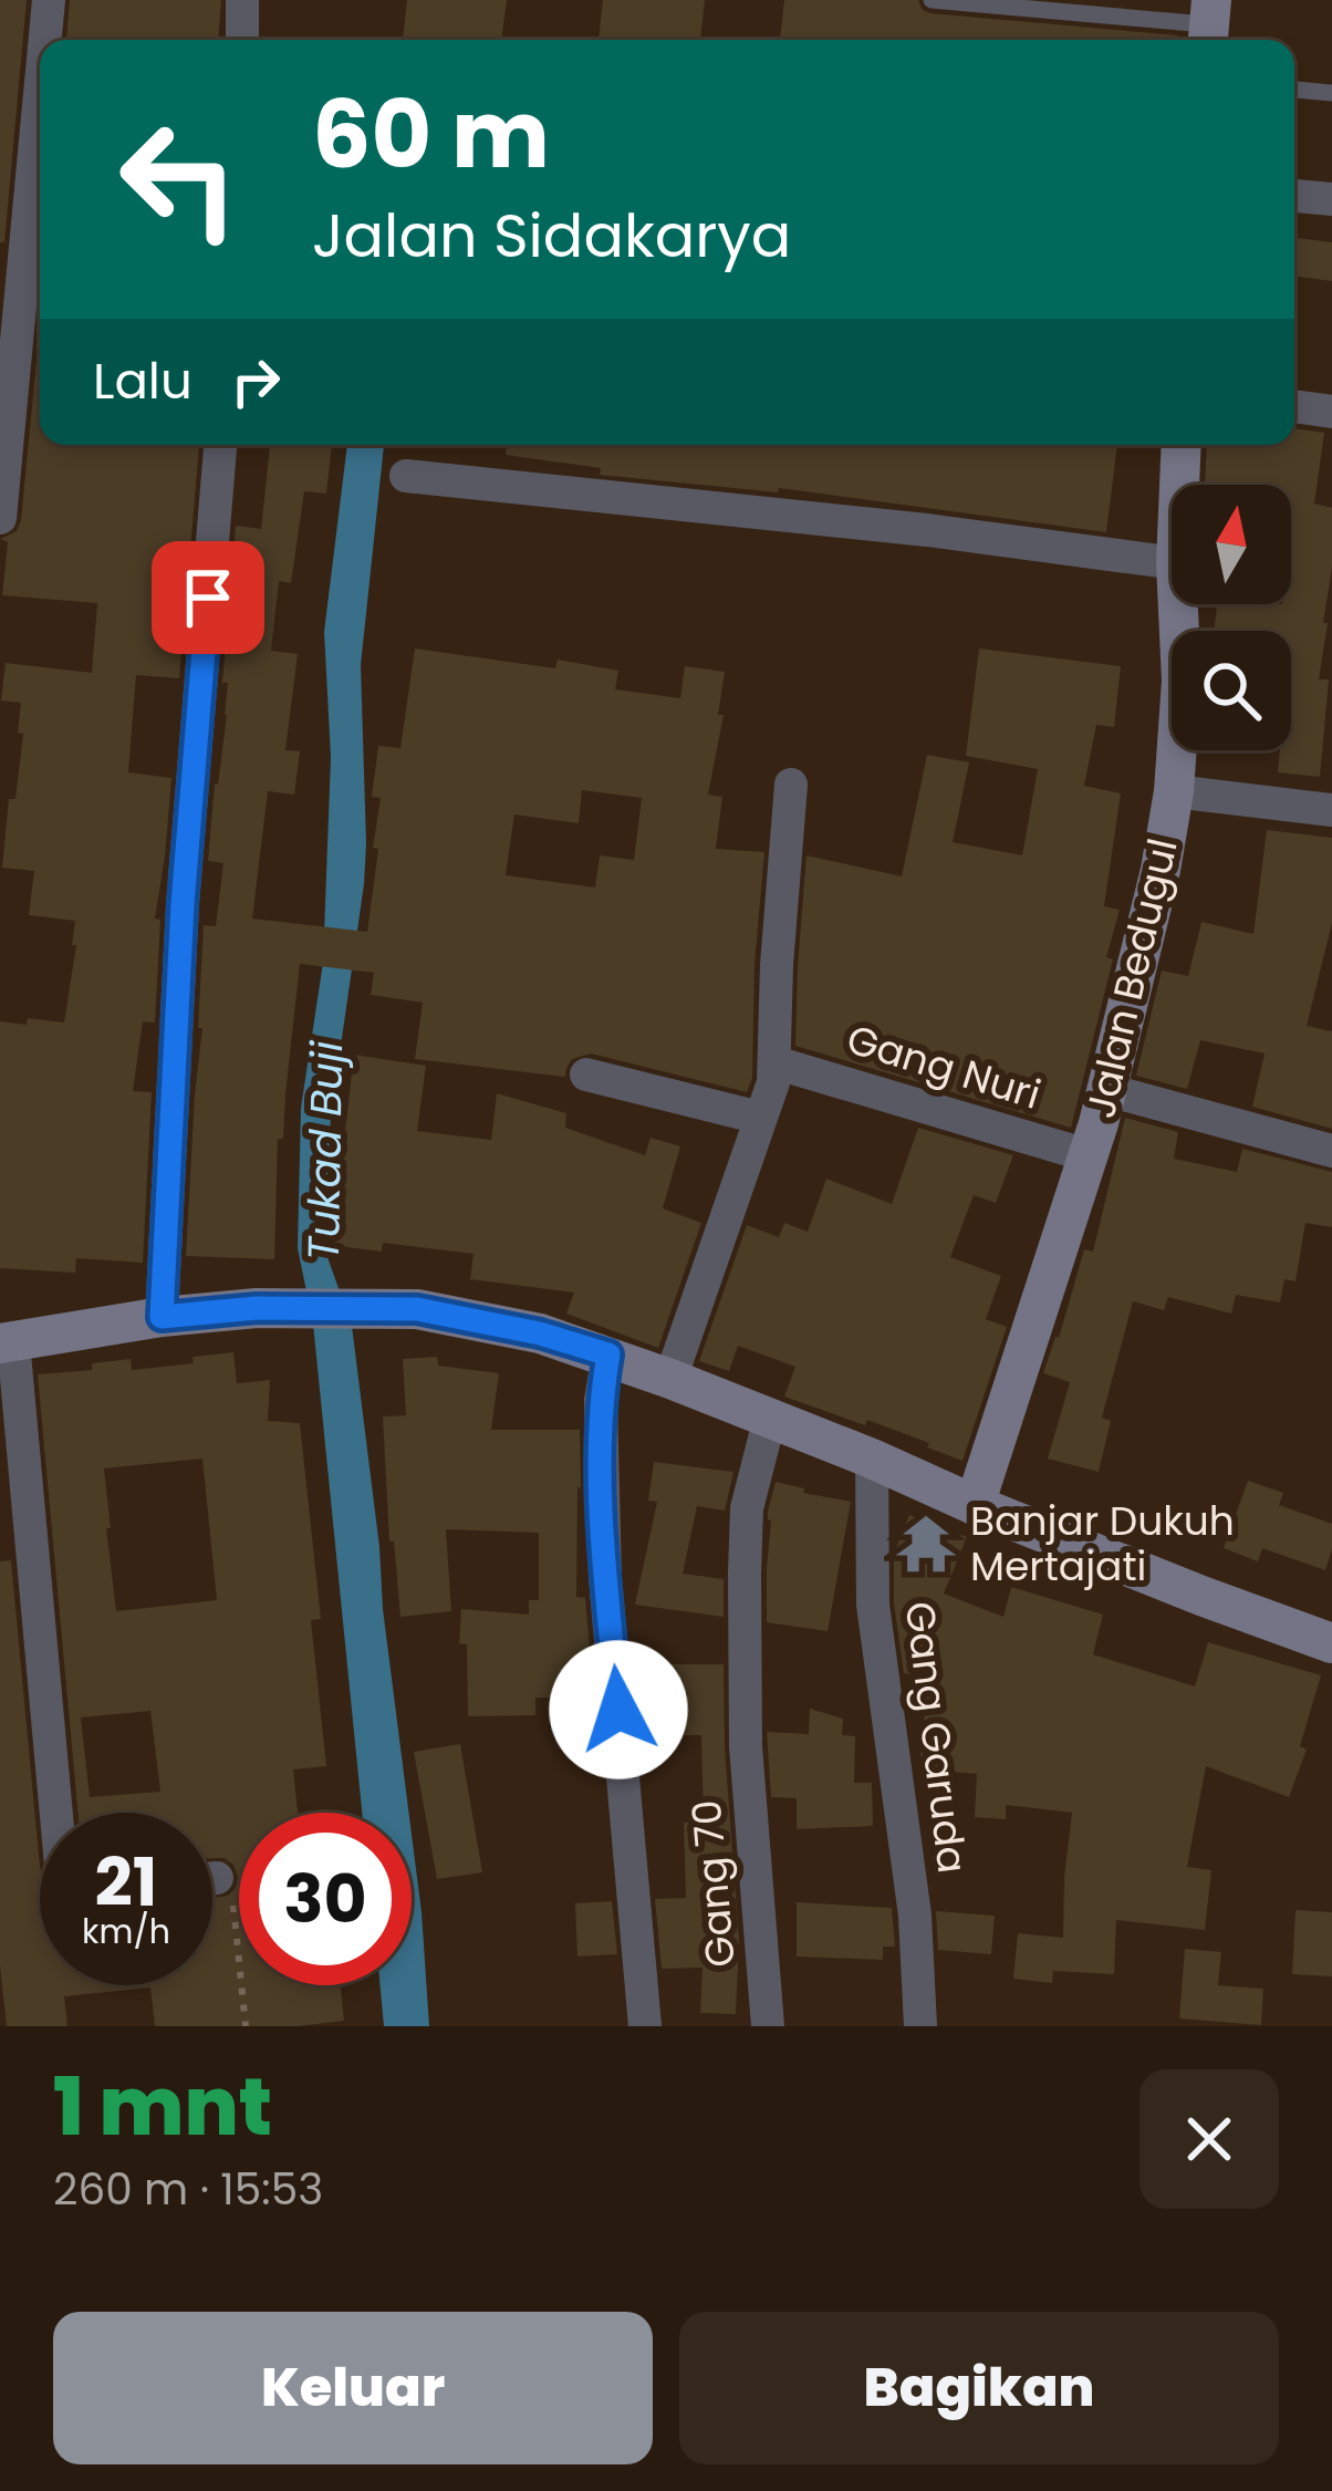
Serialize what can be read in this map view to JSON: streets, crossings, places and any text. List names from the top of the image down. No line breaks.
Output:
{"streets":{"street":["Jalan Bedugul","Gang Nuri","Gang Garuda","Gang 70"]},"crossings":[["Jalan Bedugul","Gang Nuri"]],"water":["Tukad Buji"],"places":{"temple":["Banjar Dukuh Mertajati"]},"north":"top","page":{"turn":["60 m","Jalan Sidakarya"],"then":"Lalu","speed":"21 km/h","limit":"30","heading":["1 mnt","260 m · 15:53"],"buttons":["Keluar","Bagikan"]}}
